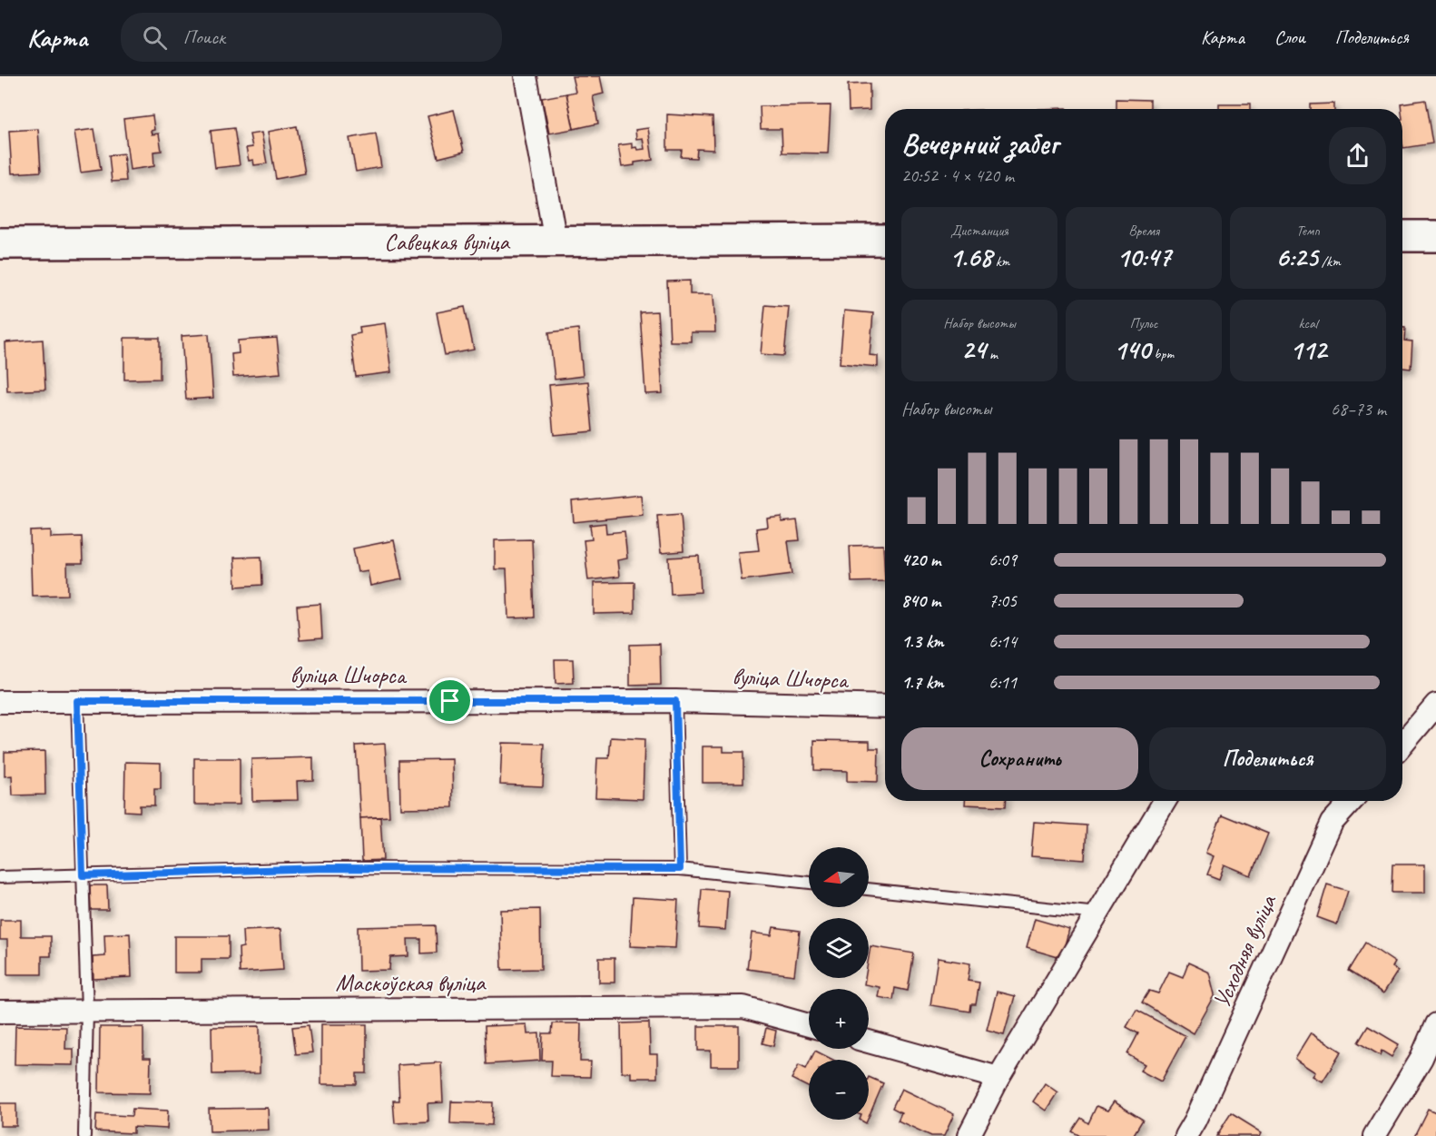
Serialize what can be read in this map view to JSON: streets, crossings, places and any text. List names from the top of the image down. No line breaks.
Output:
{"streets":{"main road":["Савецкая вуліца"],"street":["вуліца Шчорса","Усходняя вуліца","Маскоўская вуліца"]},"north":"left","page":{"header":"Карта","search":"Поиск","nav":["Карта","Слои","Поделиться"],"heading":["Вечерний забег","20:52 · 4 × 420 m"],"stats":[["Дистанция","1.68 km"],["Время","10:47"],["Темп","6:25 /km"],["Набор высоты","24 m"],["Пульс","140 bpm"],["kcal","112"]],"chart":["Набор высоты","68–73 m"],"list":[{"name":"420 m","note":"6:09"},{"name":"840 m","note":"7:05"},{"name":"1.3 km","note":"6:14"},{"name":"1.7 km","note":"6:11"}],"buttons":["Сохранить","Поделиться"],"map_buttons":["+","−"]}}
